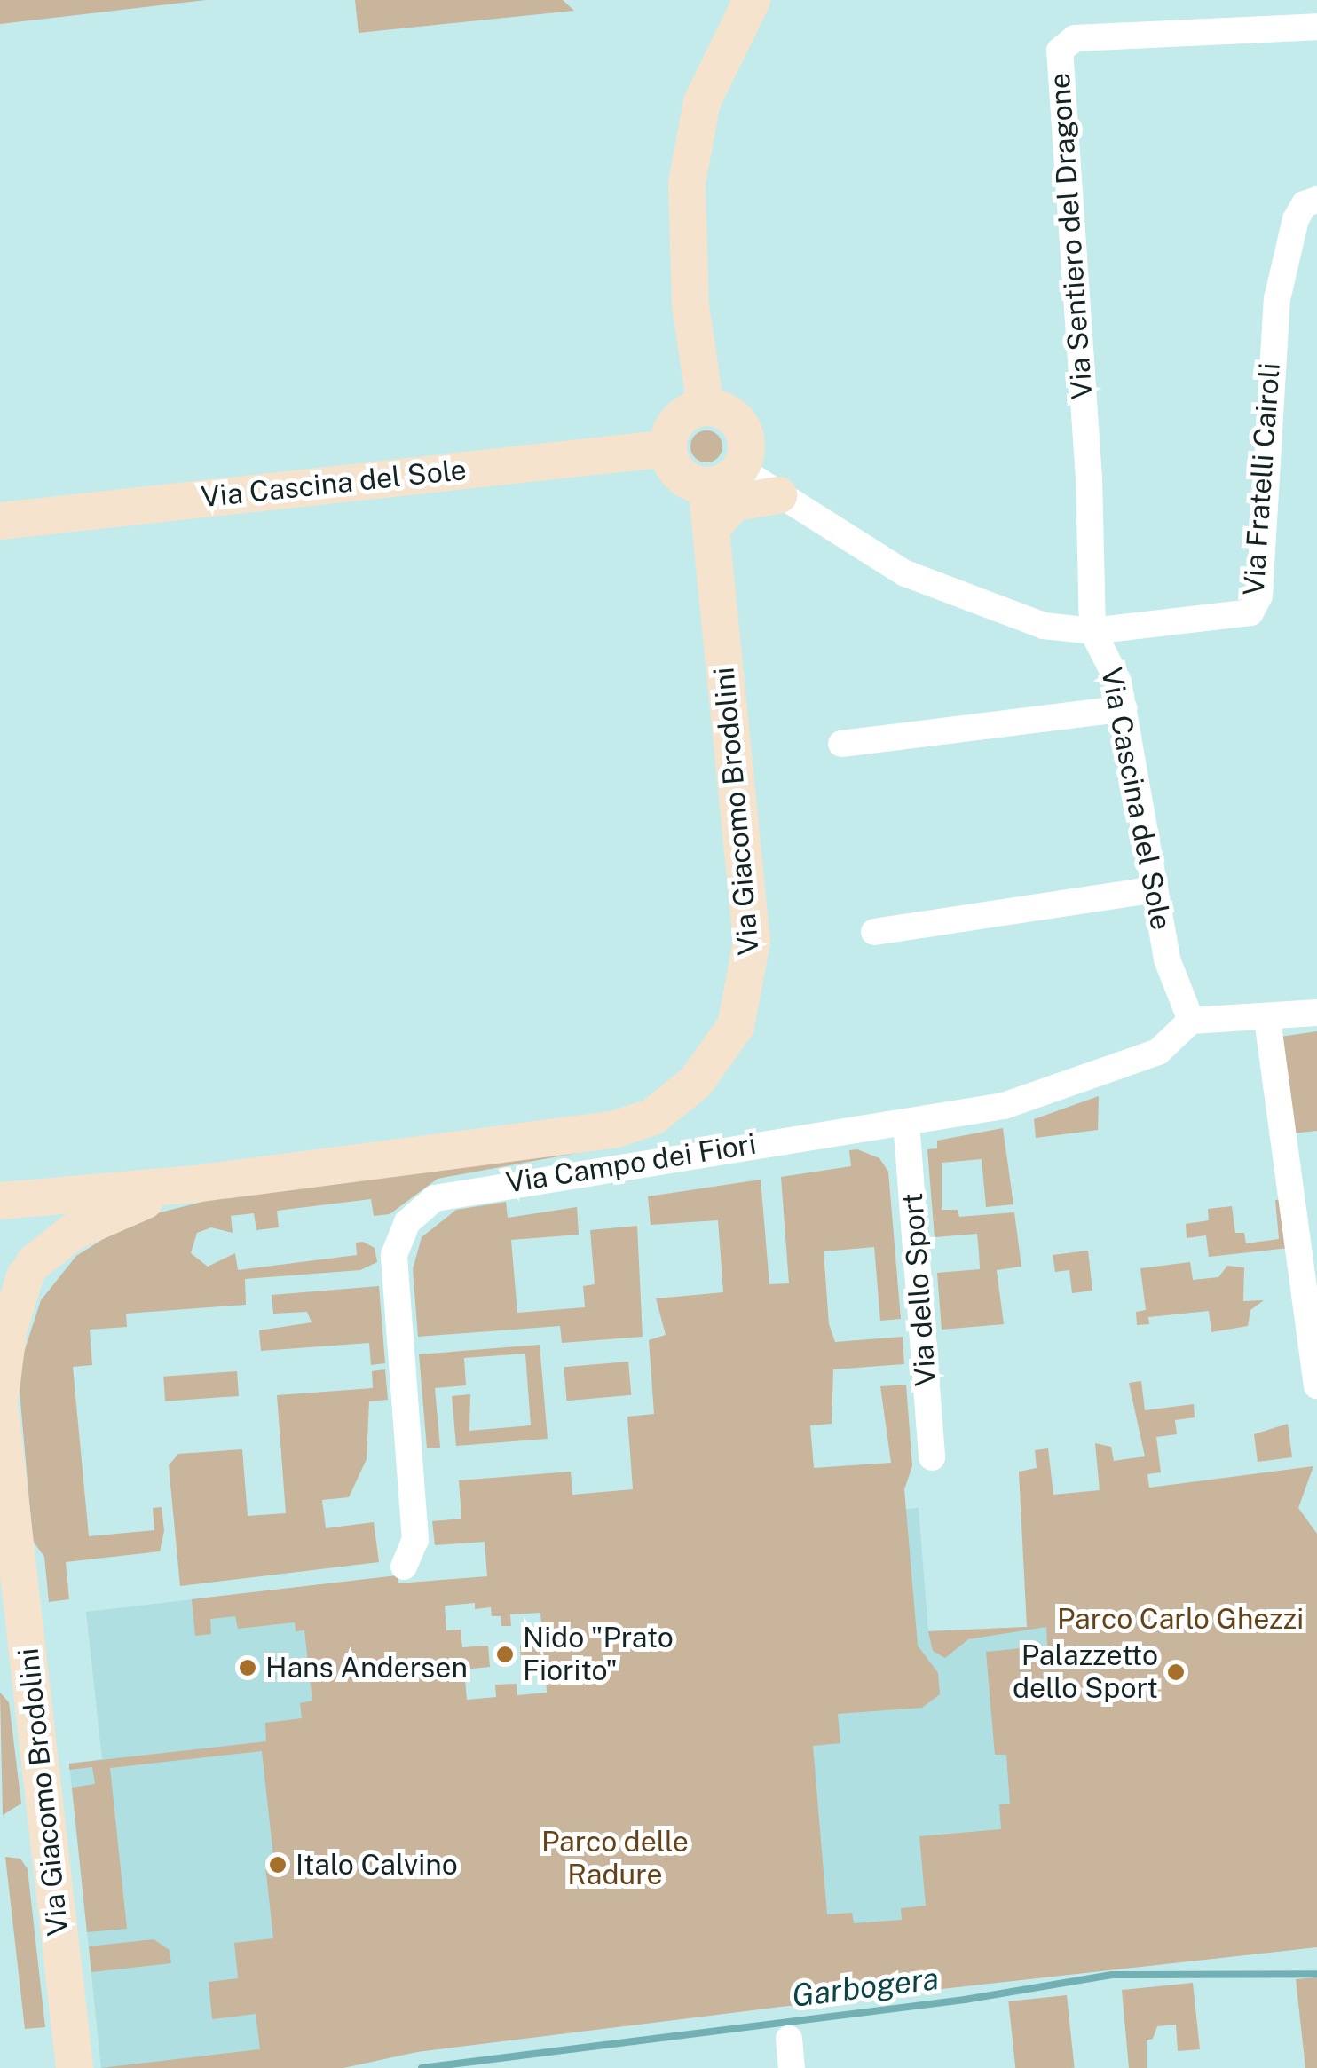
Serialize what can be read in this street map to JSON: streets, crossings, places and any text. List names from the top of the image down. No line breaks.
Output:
{"streets":{"street":["Via Sentiero del Dragone","Via Fratelli Cairoli","Via Cascina del Sole","Via Giacomo Brodolini","Via Campo dei Fiori","Via dello Sport"]},"crossings":[["Via Sentiero del Dragone","Via Fratelli Cairoli"],["Via Sentiero del Dragone","Via Cascina del Sole"],["Via Fratelli Cairoli","Via Cascina del Sole"],["Via Cascina del Sole","Via Giacomo Brodolini"],["Via Cascina del Sole","Via Campo dei Fiori"],["Via Campo dei Fiori","Via dello Sport"]],"water":["Garbogera"],"parks":["Parco Carlo Ghezzi","Parco delle Radure"],"places":["Nido \"Prato Fiorito\"","Hans Andersen","Palazzetto dello Sport","Italo Calvino"]}
